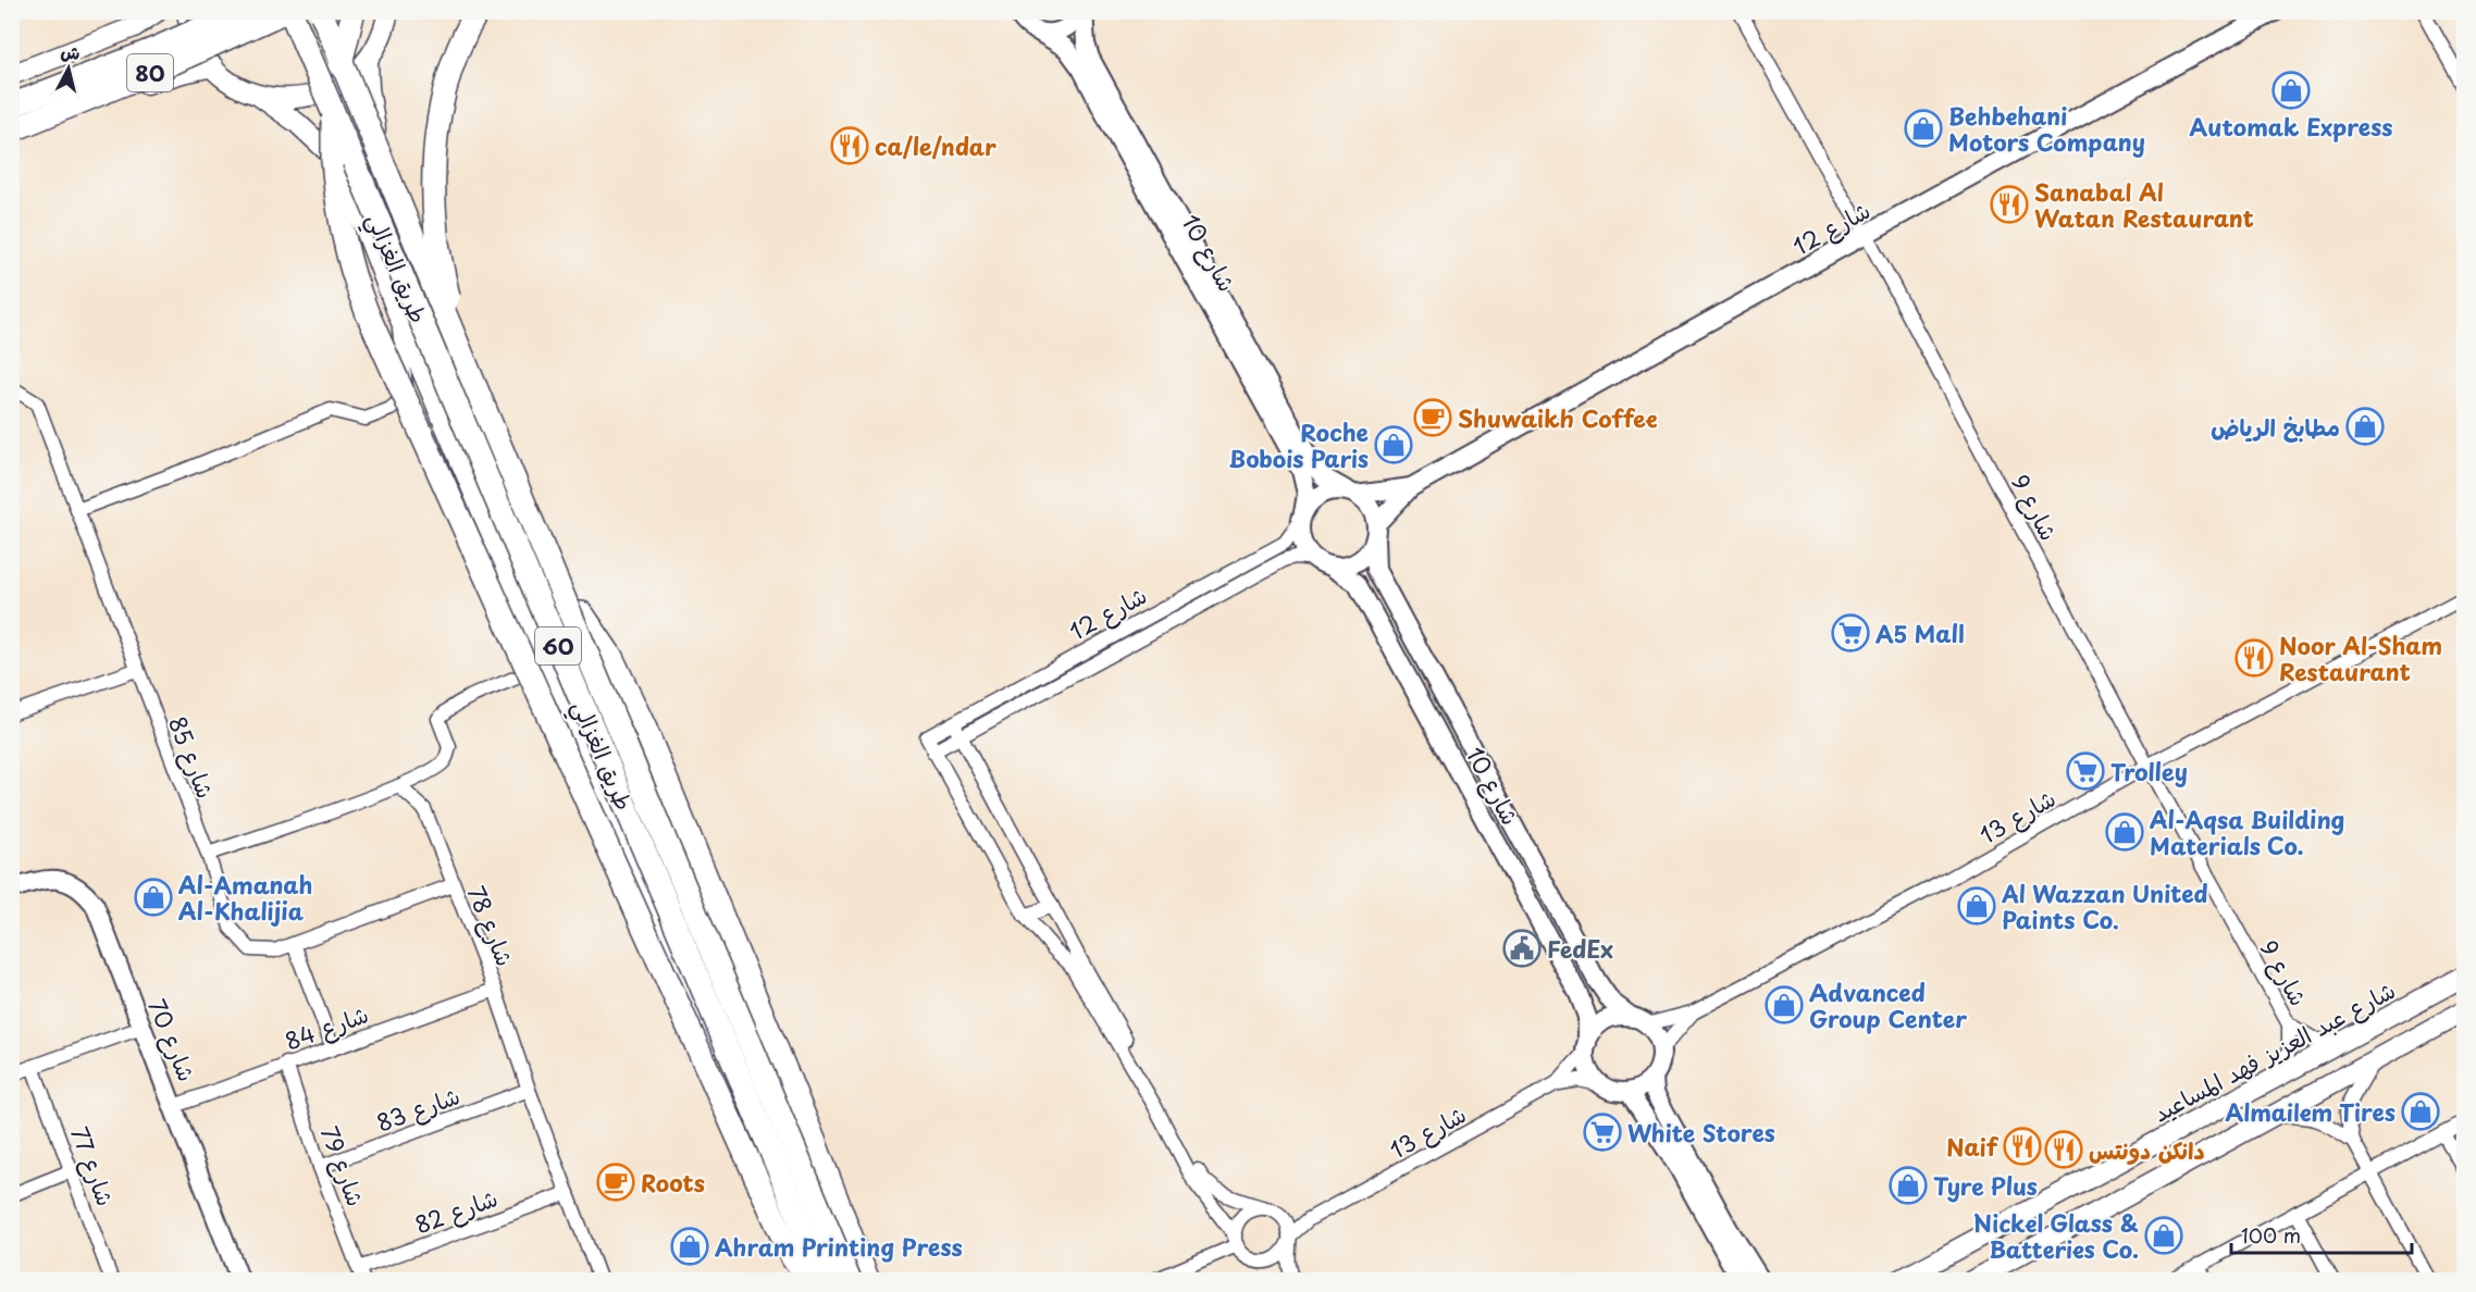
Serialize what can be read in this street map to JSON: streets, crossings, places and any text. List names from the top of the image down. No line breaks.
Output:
{"streets":{"highway":["80","طريق الغزالي","60"],"main road":["شارع عبد العزيز فهد المساعيد"],"street":["شارع 12","شارع 10","شارع 9","شارع 85","شارع 13","شارع 78","شارع 84","شارع 70","شارع 83","شارع 77","شارع 79","شارع 82"]},"crossings":[["80","طريق الغزالي"],["شارع 12","شارع 10"],["شارع 12","شارع 9"],["شارع 10","شارع 13"],["شارع 9","شارع 13"],["شارع 9","شارع عبد العزيز فهد المساعيد"],["شارع 85","شارع 78"],["شارع 78","شارع 84"],["شارع 78","شارع 83"],["شارع 78","شارع 82"],["شارع 84","شارع 70"],["شارع 84","شارع 79"],["شارع 83","شارع 79"],["شارع 79","شارع 82"]],"places":{"shop":["Automak Express","Behbehani Motors Company","مطابخ الرياض","Roche Bobois Paris","Al-Aqsa Building Materials Co.","Al-Amanah Al-Khalijia","Al Wazzan United Paints Co.","Advanced Group Center","Almailem Tires","Tyre Plus","Nickel Glass & Batteries Co.","Ahram Printing Press"],"restaurant":["ca/le/ndar","Sanabal Al Watan Restaurant","Noor Al-Sham Restaurant","Naif","دانكن دونتس"],"cafe":["Shuwaikh Coffee","Roots"],"supermarket":["A5 Mall","Trolley","White Stores"],"public building":["FedEx"]},"scale_bar":"100 m","north":"top"}
